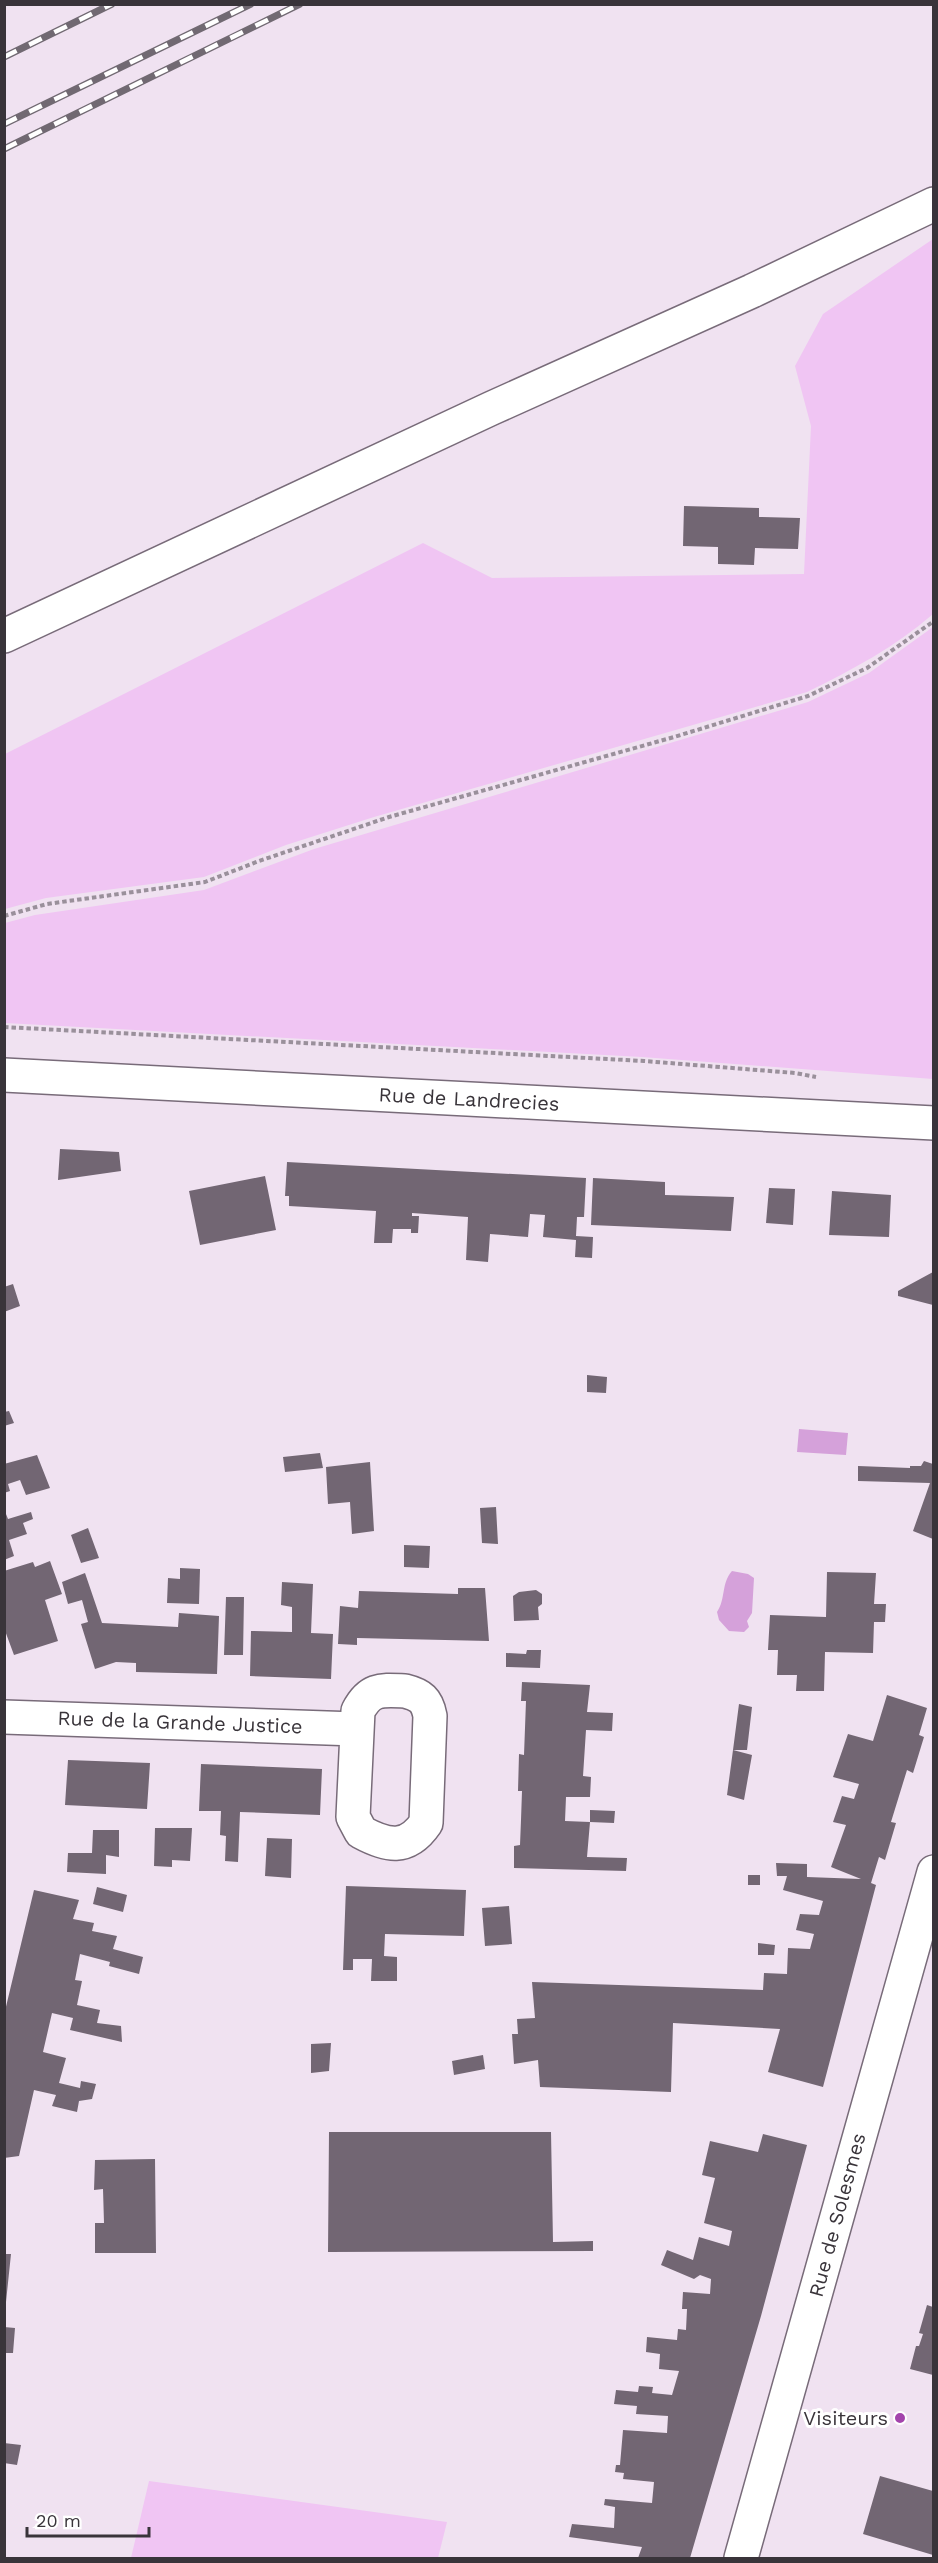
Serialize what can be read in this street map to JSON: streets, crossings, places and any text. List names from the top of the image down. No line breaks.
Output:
{"streets":{"main road":["Rue de Landrecies","Rue de la Grande Justice","Rue de Solesmes"]},"places":["Visiteurs"],"scale_bar":"20 m"}
